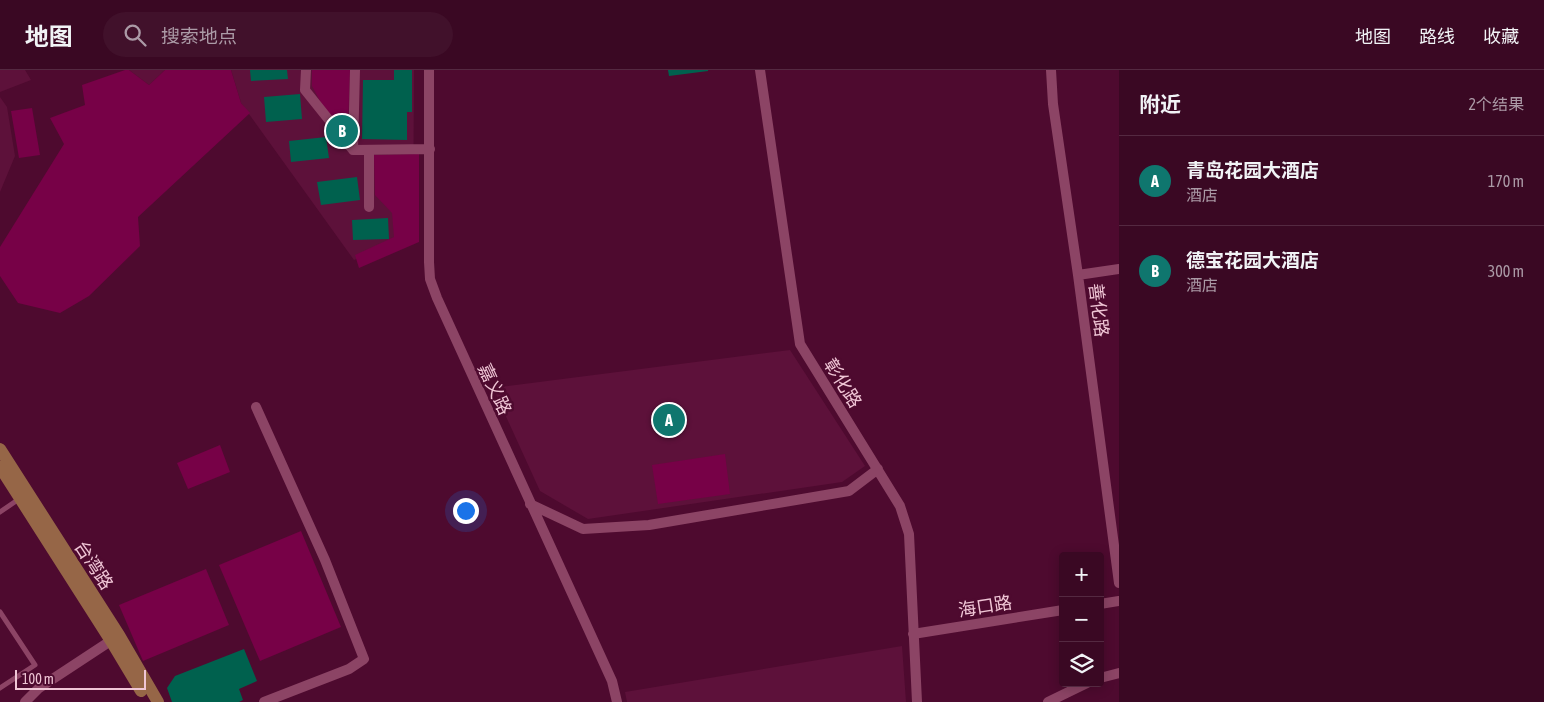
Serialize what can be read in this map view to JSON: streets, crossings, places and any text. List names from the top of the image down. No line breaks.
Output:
{"streets":{"street":["善化路","彰化路","嘉义路","台湾路","海口路"]},"crossings":[["彰化路","海口路"]],"scale_bar":"100 m","page":{"header":"地图","search":"搜索地点","nav":["地图","路线","收藏"],"heading":["附近","2个结果"],"pins":["B","A"],"list":[{"mark":"A","name":"青岛花园大酒店","note":"酒店","value":"170 m"},{"mark":"B","name":"德宝花园大酒店","note":"酒店","value":"300 m"}],"map_buttons":["+","−"],"scale":"100 m"}}
